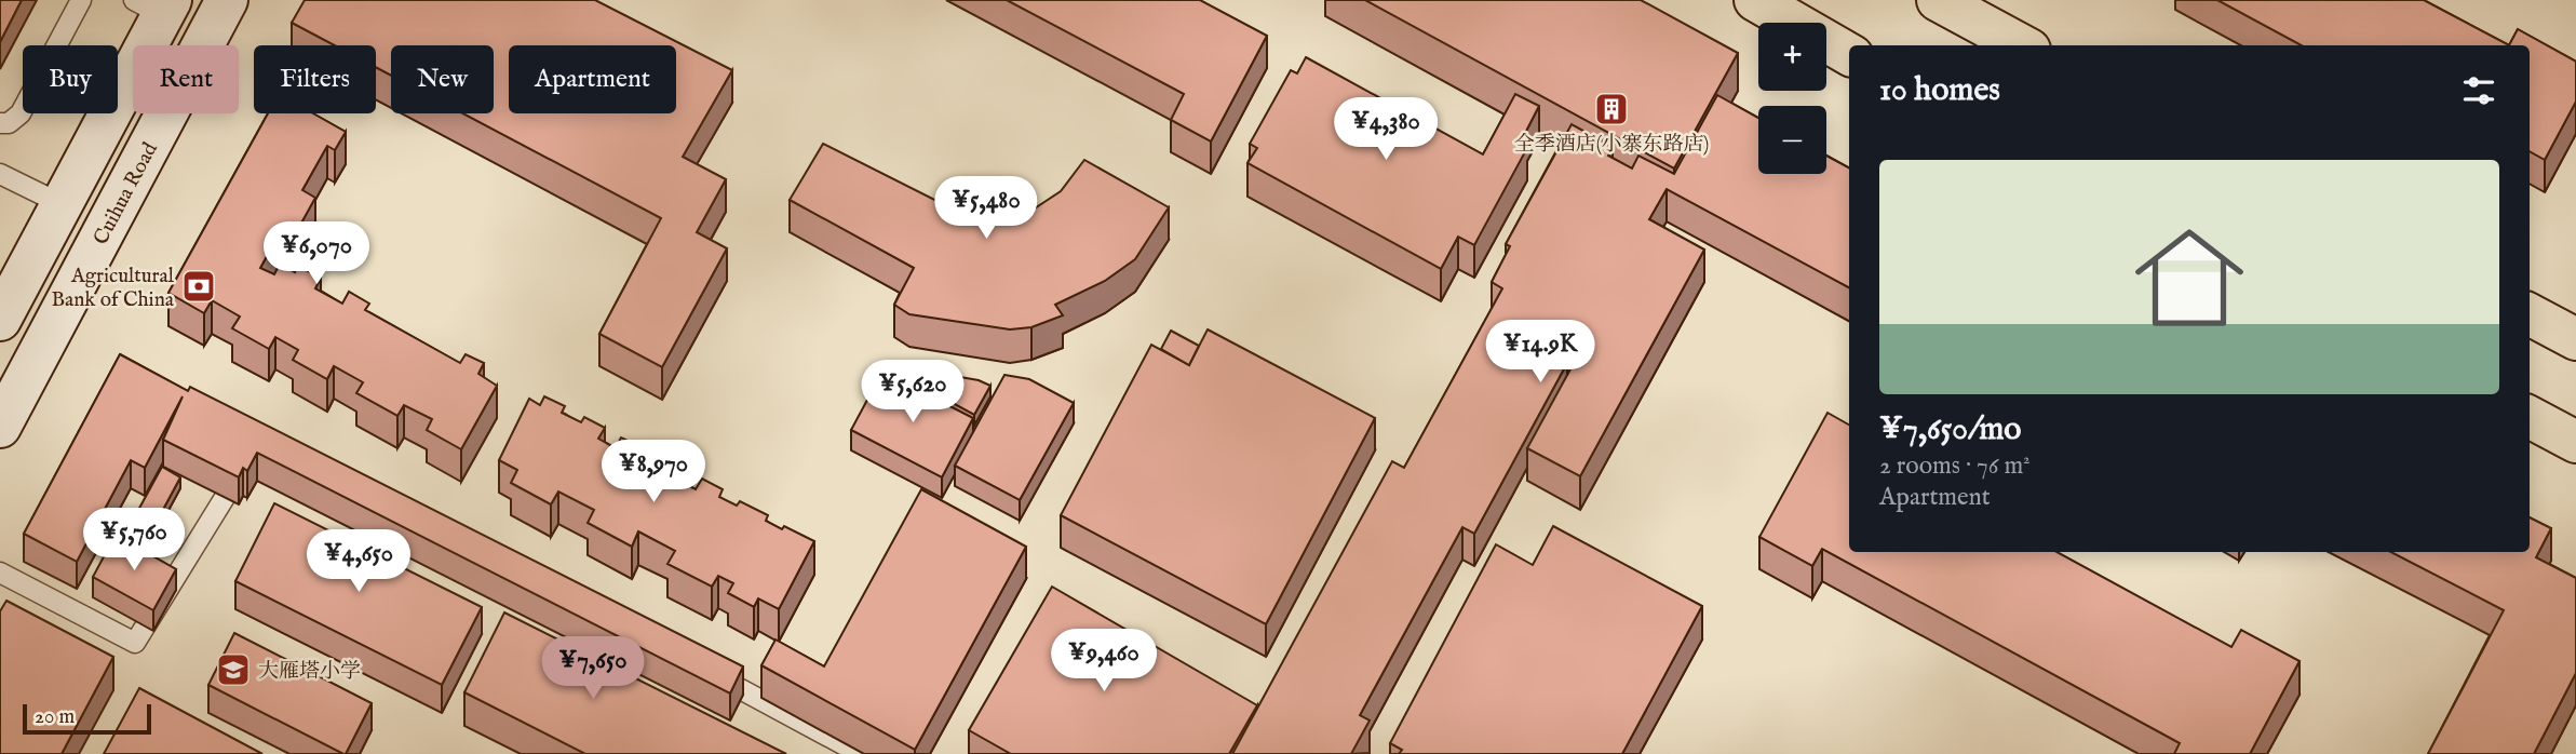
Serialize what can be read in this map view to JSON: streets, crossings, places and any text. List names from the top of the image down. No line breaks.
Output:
{"streets":{"main road":["Cuihua Road"]},"places":{"building":["全季酒店(小寨东路店)"],"bank":["Agricultural Bank of China"],"school or university":["大雁塔小学"]},"scale_bar":"20 m","page":{"map_buttons":["+","−"],"chip":["Buy","Rent","Filters","New","Apartment"],"heading":"10 homes","price":["¥4,380","¥5,480","¥6,070","¥14.9K","¥5,620","¥8,970","¥5,760","¥4,650","¥9,460","¥7,650"],"list":[{"name":"¥7,650/mo","note":"2 rooms · 76 m² · Apartment"}],"scale":"20 m"}}
